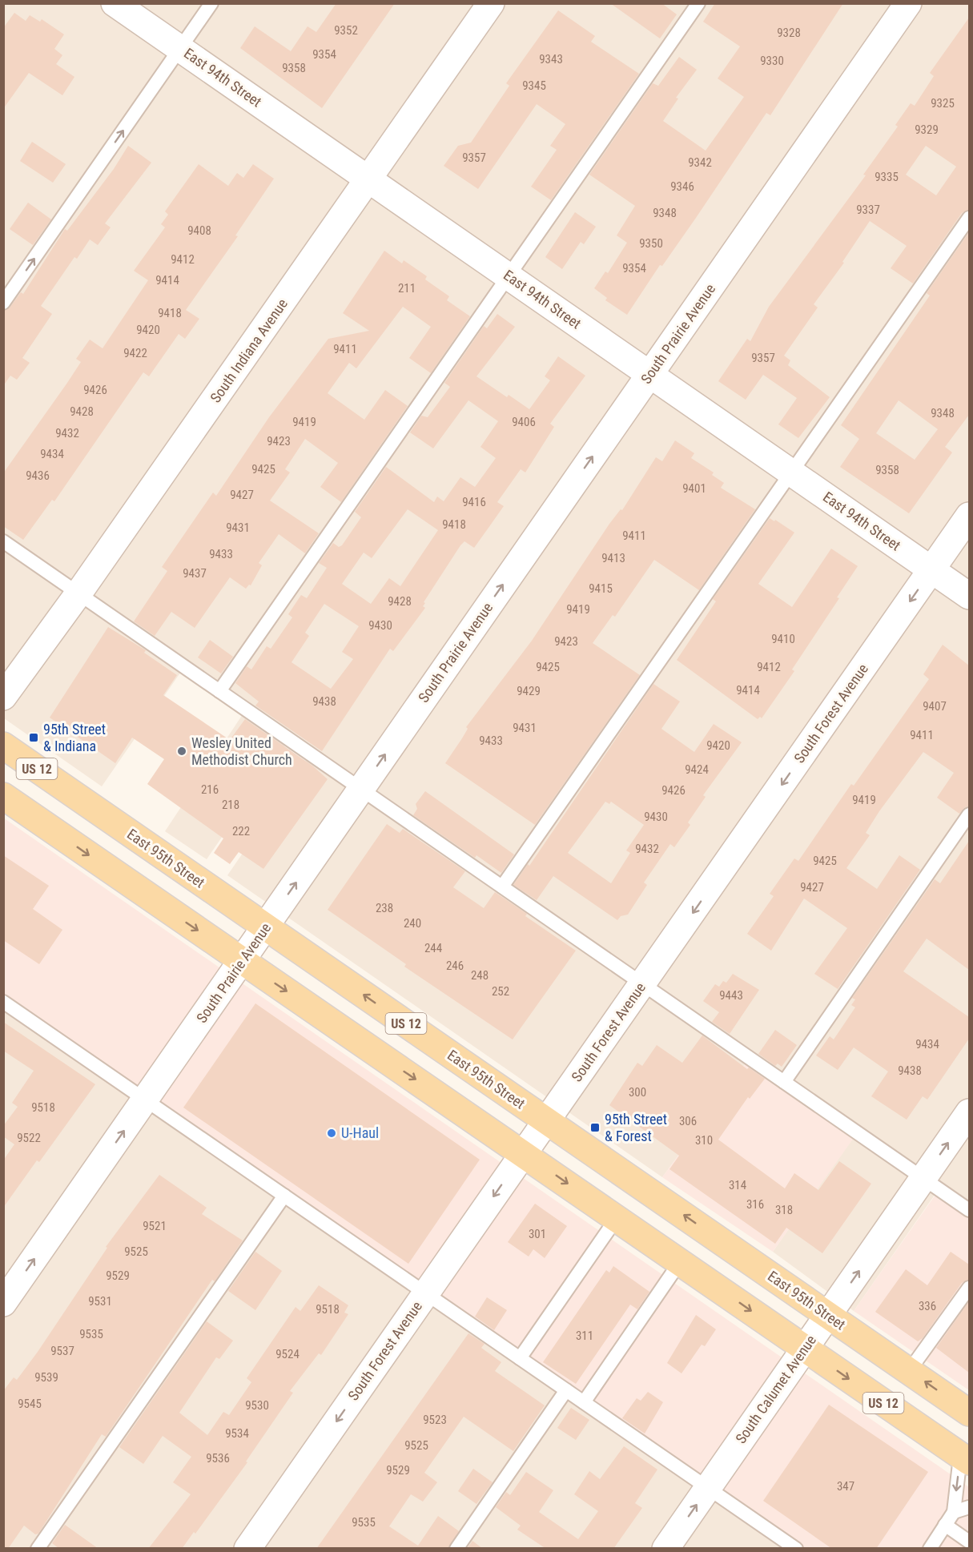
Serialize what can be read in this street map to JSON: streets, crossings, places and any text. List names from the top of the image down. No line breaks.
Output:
{"streets":{"main road":["US 12","East 95th Street"],"street":["East 94th Street","South Prairie Avenue","South Indiana Avenue","South Forest Avenue","South Calumet Avenue"]},"crossings":[["East 94th Street","South Prairie Avenue"],["East 94th Street","South Indiana Avenue"],["East 94th Street","South Forest Avenue"],["South Prairie Avenue","US 12"],["South Prairie Avenue","East 95th Street"],["South Forest Avenue","US 12"],["South Forest Avenue","East 95th Street"],["US 12","South Calumet Avenue"],["East 95th Street","South Calumet Avenue"]],"one_way":["South Prairie Avenue","South Forest Avenue","South Calumet Avenue"],"places":{"transit":["95th Street & Indiana","95th Street & Forest"],"other":["Wesley United Methodist Church","U-Haul"]},"house_numbers":["9352","9328","9354","9343","9330","9358","9345","9325","9329","9357","9342","9335","9346","9337","9348","9408","9350","9412","9354","9414","211","9418","9420","9411","9422","9357","9426","9428","9348","9419","9406","9432","9423","9434","9425","9358","9436","9401","9427","9416","9418","9431","9411","9433","9413","9437","9415","9428","9419","9430","9410","9423","9425","9412","9414","9429","9438","9407","9431","9411","9433","9420","9424","216","9426","9419","218","9430","222","9432","9425","9427","238","240","244","246","248","252","9443","9434","9438","300","9518","306","9522","310","314","316","318","9521","301","9525","9529","9531","336","9518","9535","311","9537","9524","9539","9545","9530","9523","9534","9525","9536","9529","347","9535"]}
